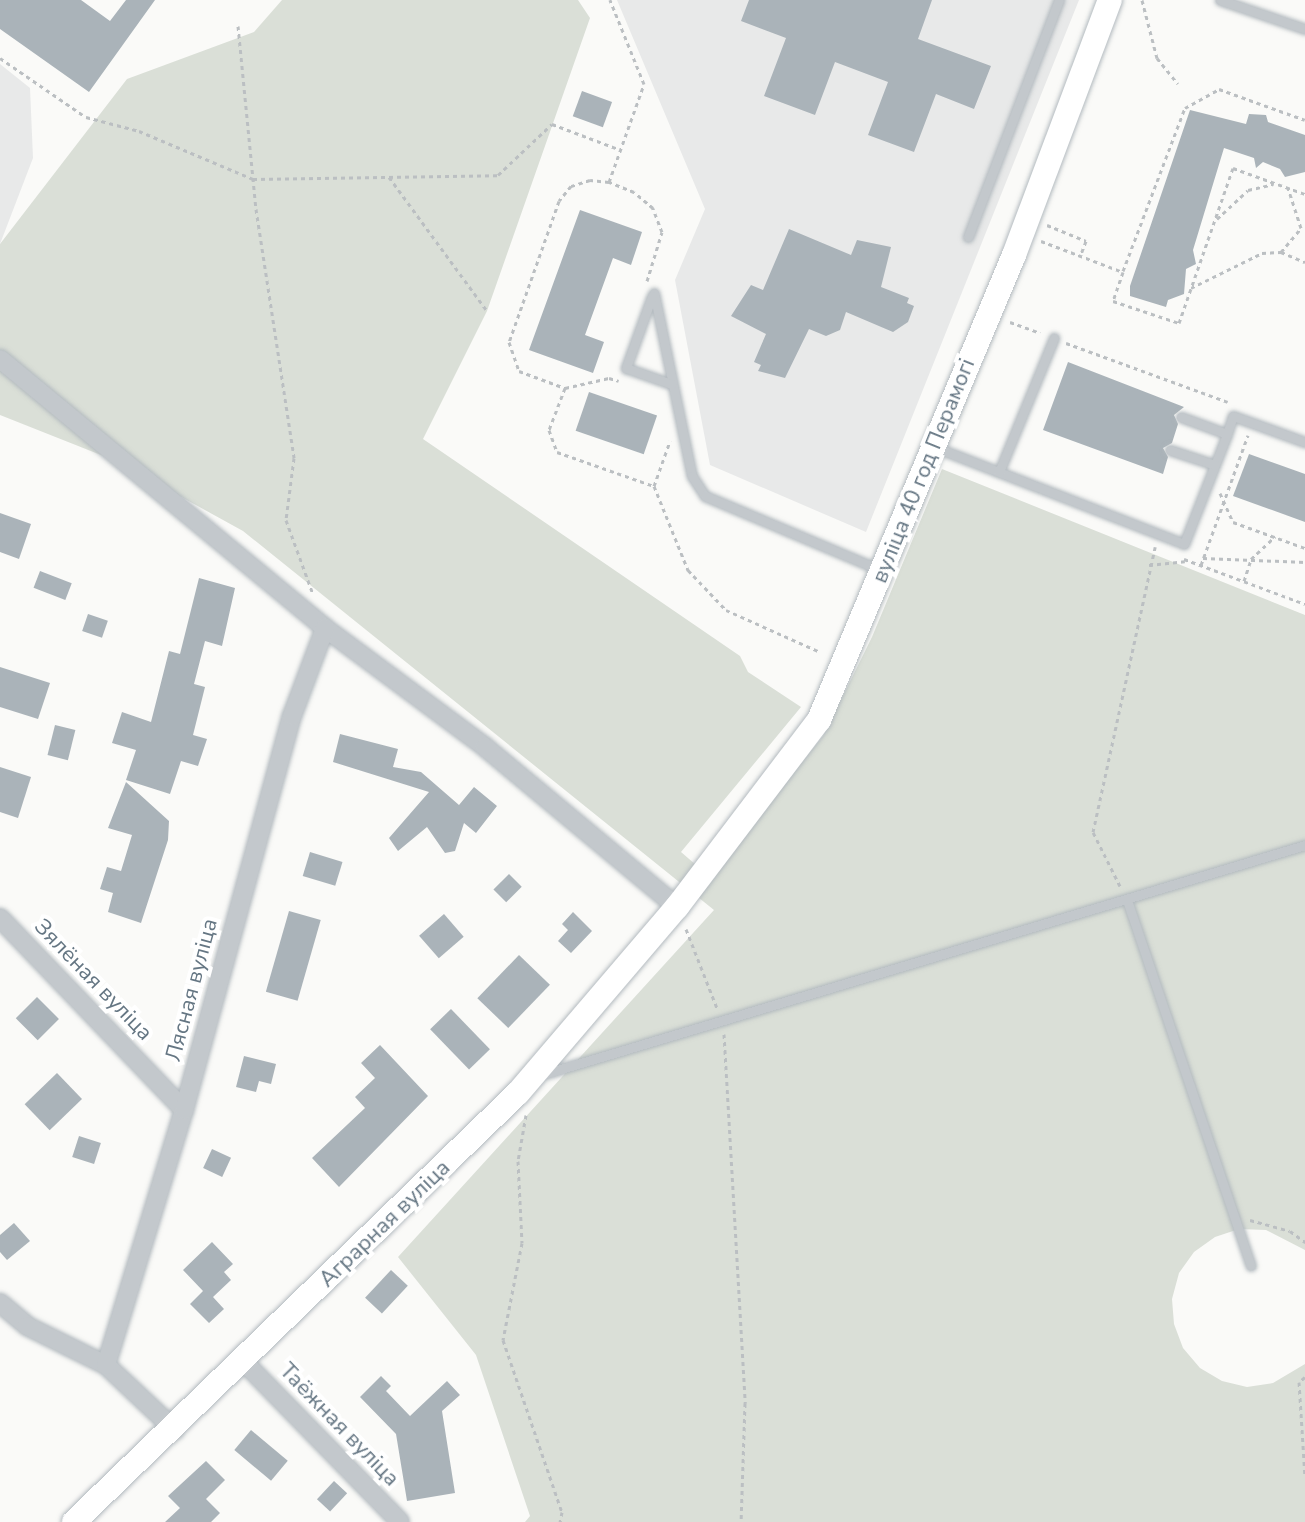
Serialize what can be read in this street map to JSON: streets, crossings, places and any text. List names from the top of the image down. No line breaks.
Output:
{"streets":{"street":["вуліца 40 год Перамогі","Зялёная вуліца","Лясная вуліца","Аграрная вуліца","Таёжная вуліца"]},"crossings":[["вуліца 40 год Перамогі","Аграрная вуліца"],["Зялёная вуліца","Лясная вуліца"],["Аграрная вуліца","Таёжная вуліца"]]}
